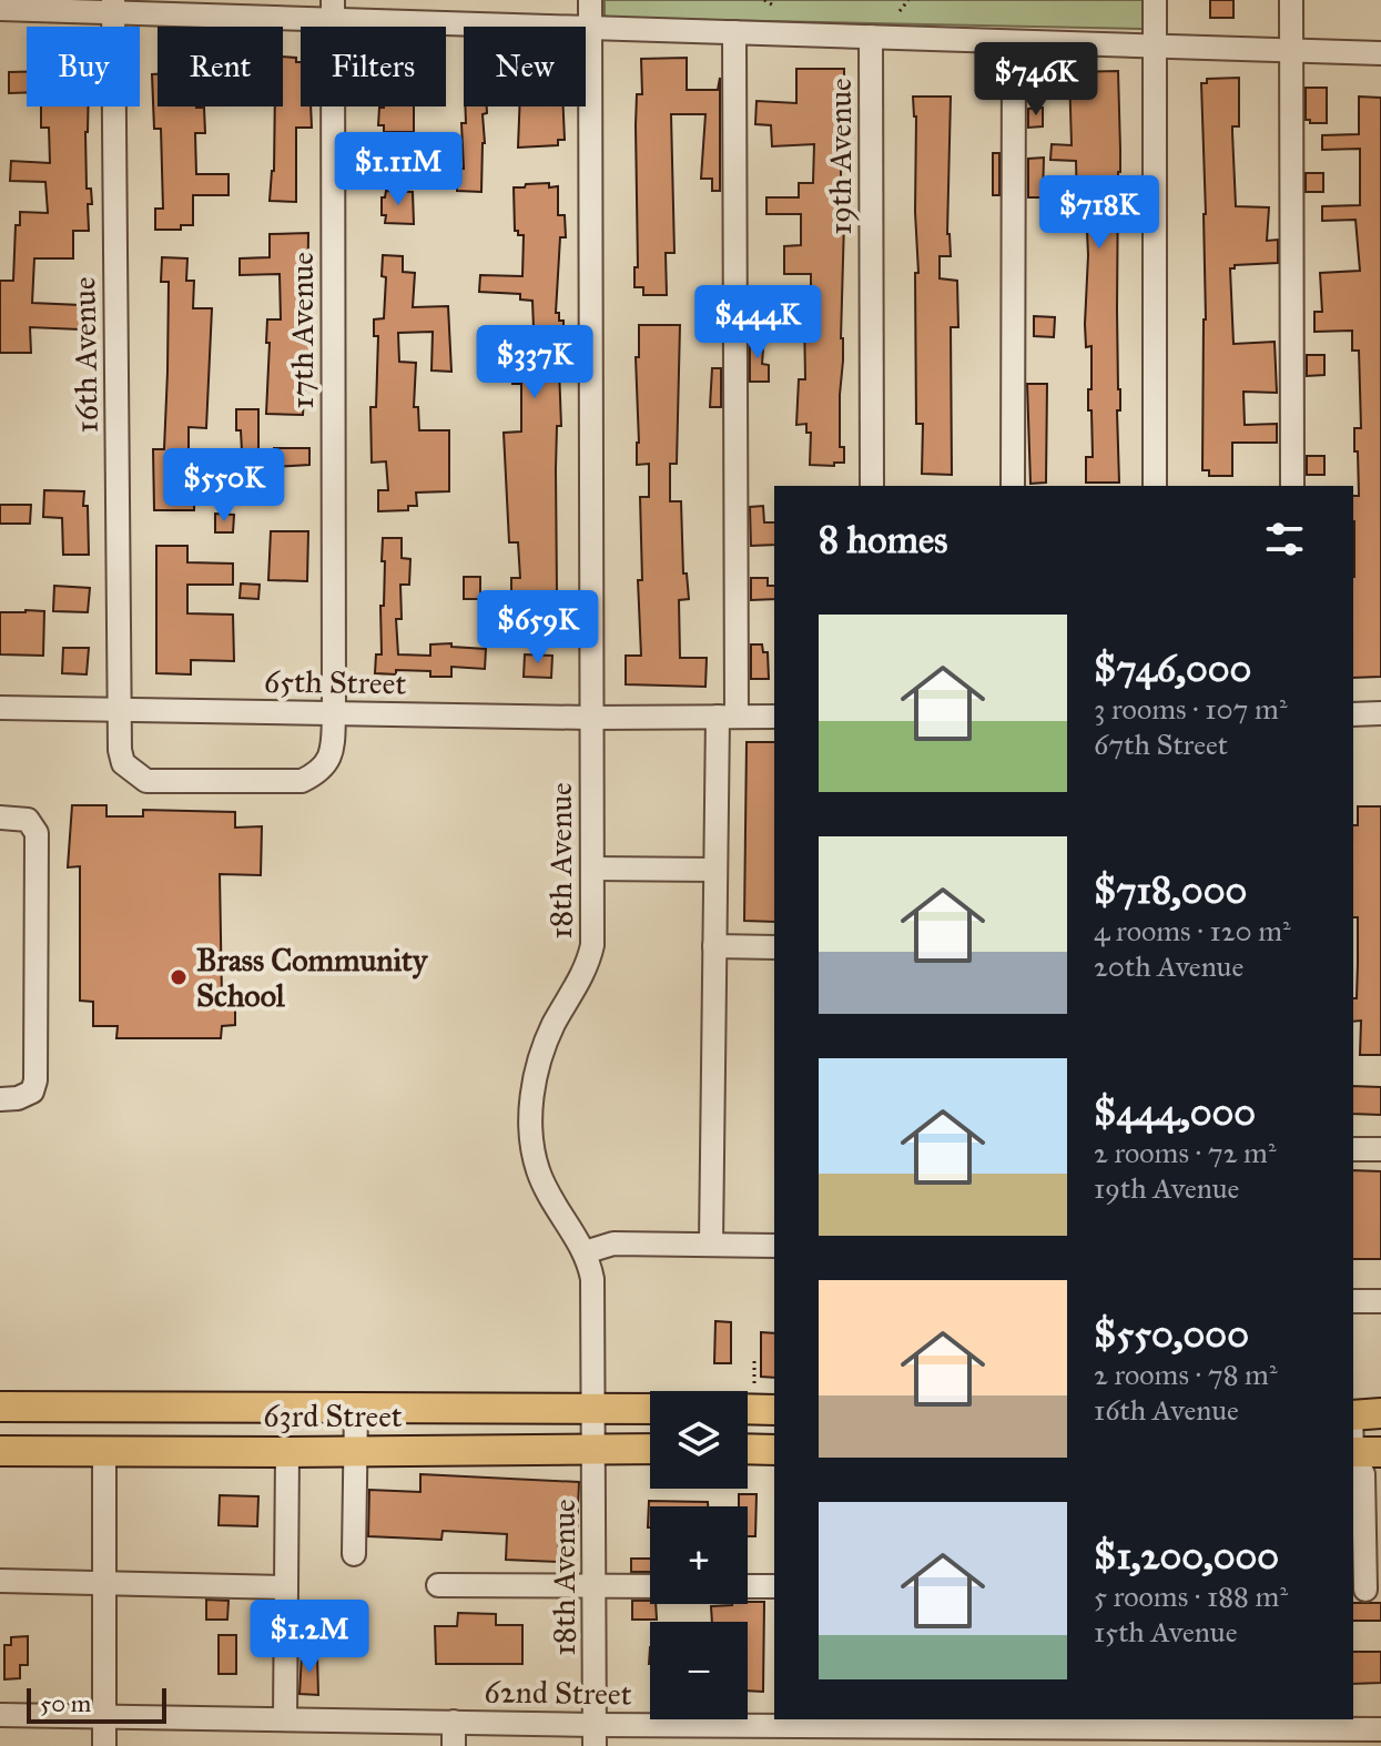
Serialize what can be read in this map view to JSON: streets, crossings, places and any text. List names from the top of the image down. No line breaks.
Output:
{"streets":{"main road":["63rd Street"],"street":["19th Avenue","17th Avenue","16th Avenue","65th Street","18th Avenue","62nd Street"]},"crossings":[["17th Avenue","16th Avenue"],["17th Avenue","65th Street"],["16th Avenue","65th Street"],["65th Street","18th Avenue"],["18th Avenue","63rd Street"],["18th Avenue","62nd Street"]],"places":["Brass Community School"],"scale_bar":"50 m","page":{"chip":["Buy","Rent","Filters","New"],"price":["$746K","$1.11M","$718K","$444K","$337K","$550K","$659K","$1.2M"],"heading":"8 homes","list":[{"name":"$746,000","note":"3 rooms · 107 m² · 67th Street"},{"name":"$718,000","note":"4 rooms · 120 m² · 20th Avenue"},{"name":"$444,000","note":"2 rooms · 72 m² · 19th Avenue"},{"name":"$550,000","note":"2 rooms · 78 m² · 16th Avenue"},{"name":"$1,200,000","note":"5 rooms · 188 m² · 15th Avenue"}],"map_buttons":["+","−"],"scale":"50 m"}}
